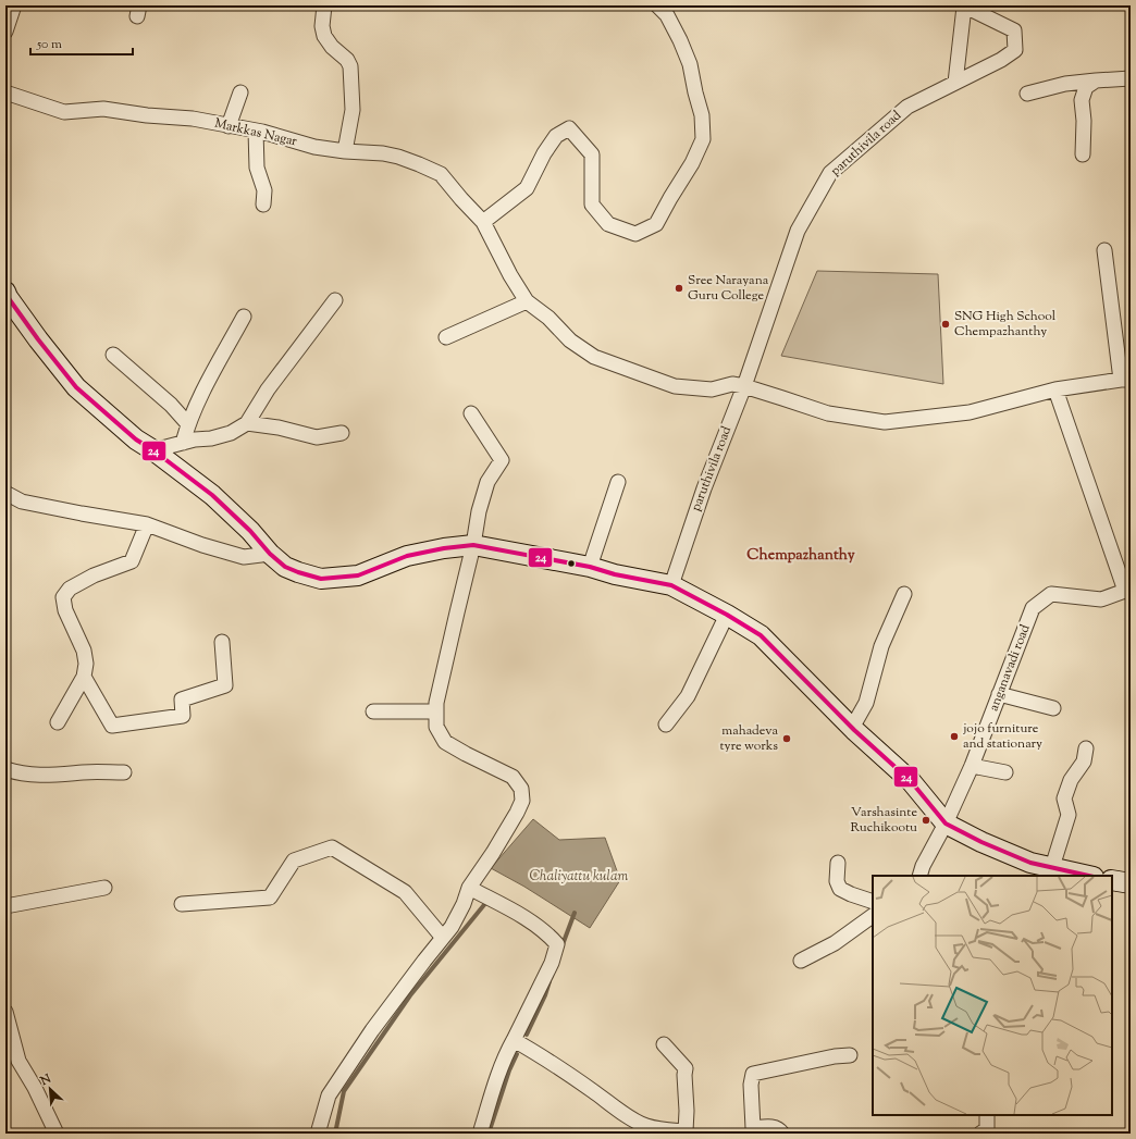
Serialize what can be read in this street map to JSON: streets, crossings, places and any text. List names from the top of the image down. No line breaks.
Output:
{"streets":{"street":["Markkas Nagar","paruthivila road","anganavadi road"]},"crossings":[["Markkas Nagar","paruthivila road"]],"districts":["Chempazhanthy"],"water":["Chaliyattu kulam"],"places":["Sree Narayana Guru College","SNG High School Chempazhanthy","jojo furniture and stationary","mahadeva tyre works","Varshasinte Ruchikootu"],"lines":["transit line 24"],"scale_bar":"50 m","north":"top left"}
